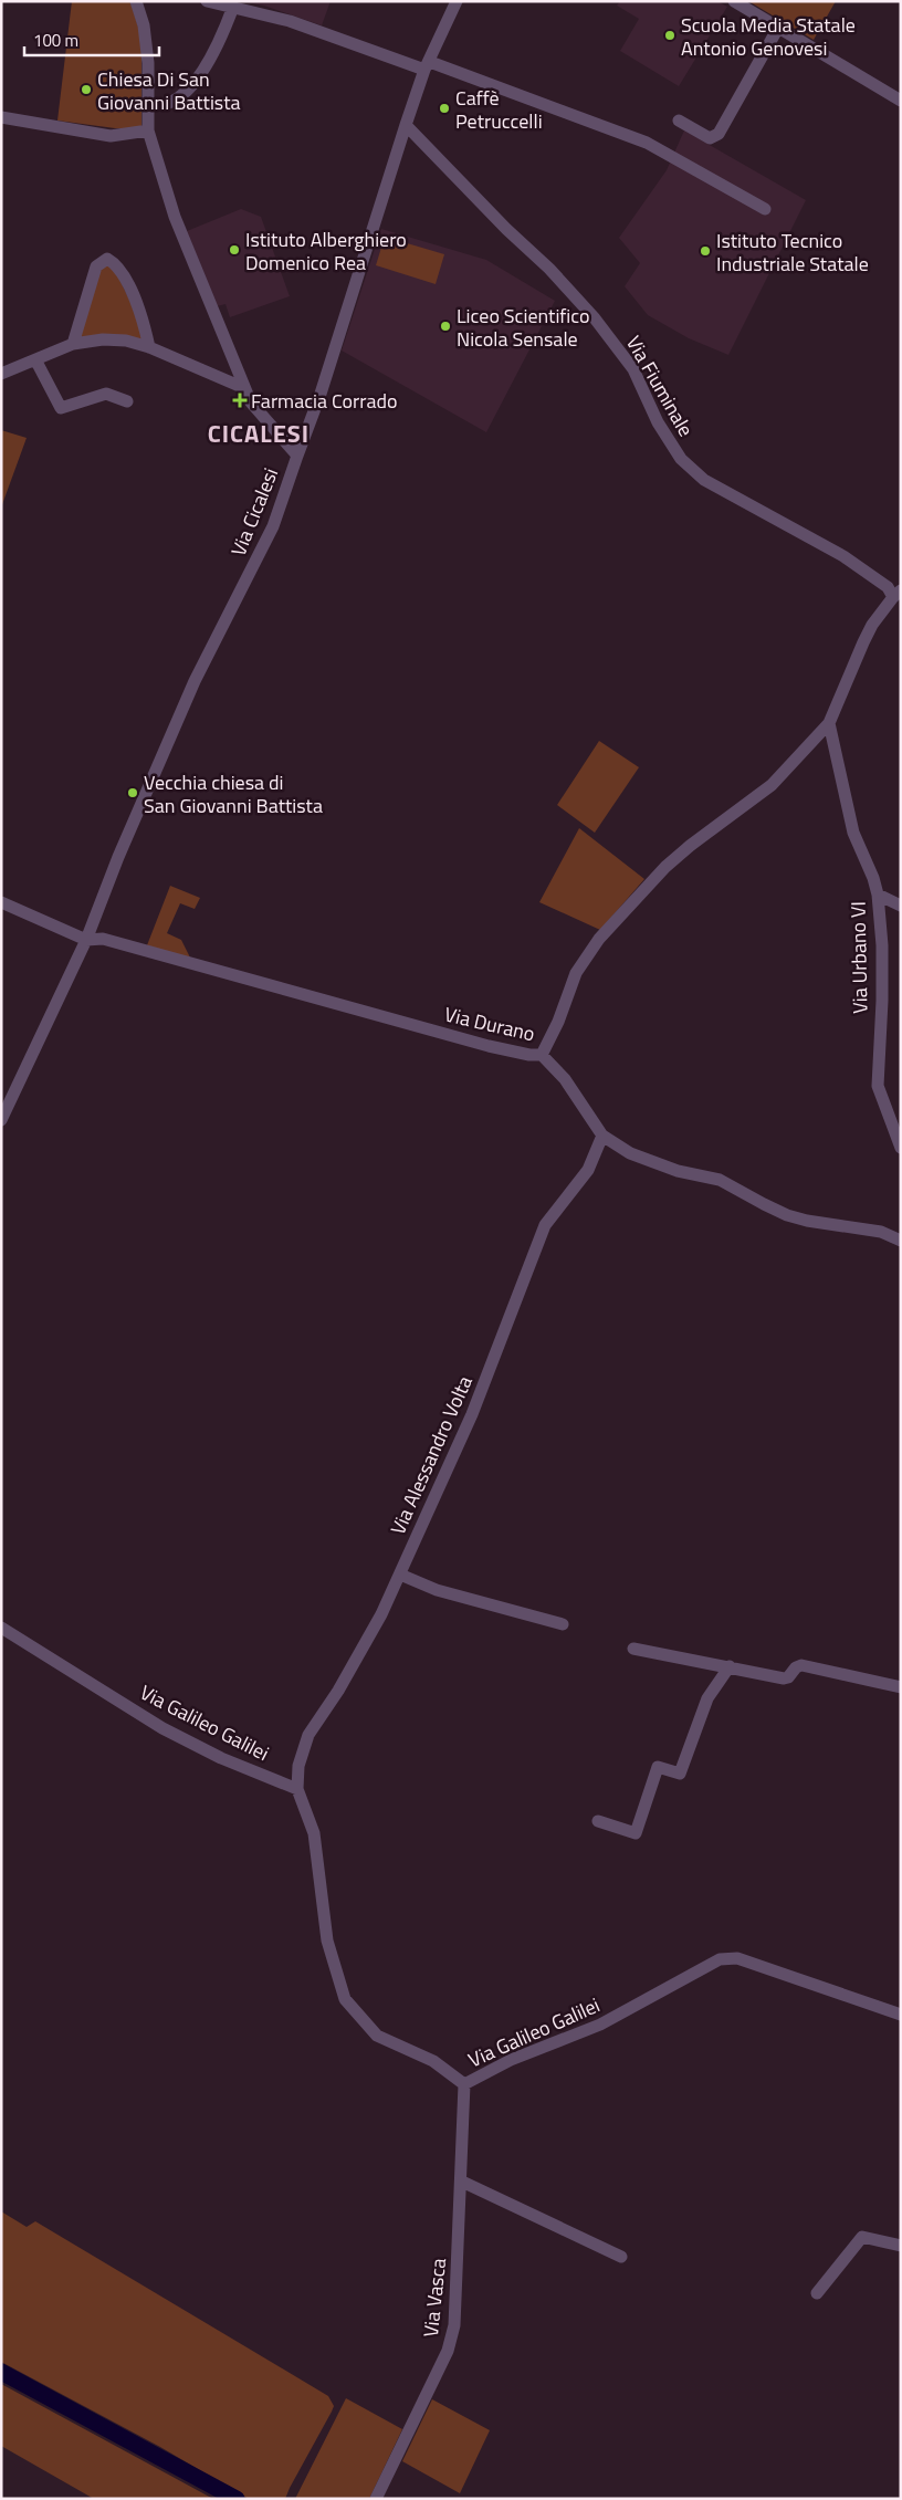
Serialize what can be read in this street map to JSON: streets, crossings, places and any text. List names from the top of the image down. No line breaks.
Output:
{"streets":{"street":["Via Fiuminale","Via Cicalesi","Via Urbano VI","Via Durano","Via Alessandro Volta","Via Galileo Galilei","Via Vasca"]},"crossings":[["Via Cicalesi","Via Durano"],["Via Durano","Via Alessandro Volta"],["Via Alessandro Volta","Via Galileo Galilei"],["Via Galileo Galilei","Via Vasca"]],"districts":["CICALESI"],"places":{"other":["Scuola Media Statale Antonio Genovesi","Chiesa Di San Giovanni Battista","Caffè Petruccelli","Istituto Alberghiero Domenico Rea","Istituto Tecnico Industriale Statale","Liceo Scientifico Nicola Sensale","Vecchia chiesa di San Giovanni Battista"],"health":["Farmacia Corrado"]},"scale_bar":"100 m"}
